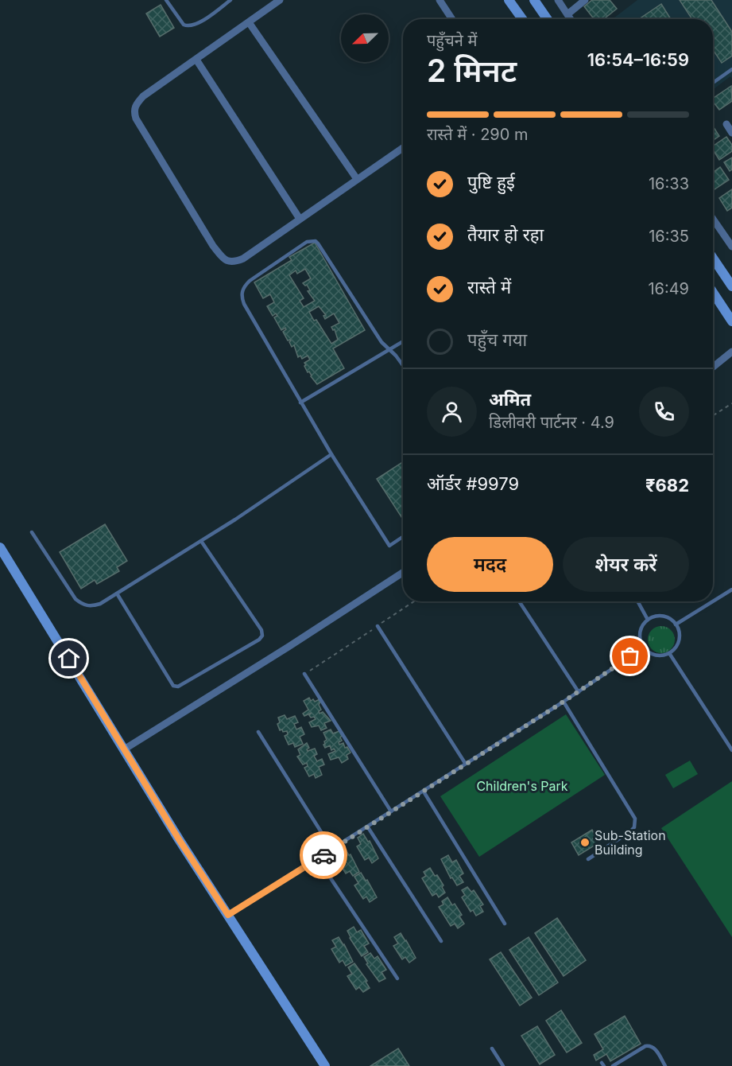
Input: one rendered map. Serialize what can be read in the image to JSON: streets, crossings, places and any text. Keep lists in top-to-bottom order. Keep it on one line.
{"parks":["Children's Park"],"places":["Sub-Station Building"],"north":"bottom left","page":{"heading":["2 मिनट","पहुँचने में","16:54–16:59"],"panel":["अमित","डिलीवरी पार्टनर · 4.9","ऑर्डर #9979","₹682"],"bar":"रास्ते में · 290 m","list":[["पुष्टि हुई","16:33"],["तैयार हो रहा","16:35"],["रास्ते में","16:49"],"पहुँच गया"],"buttons":["मदद","शेयर करें"]}}
